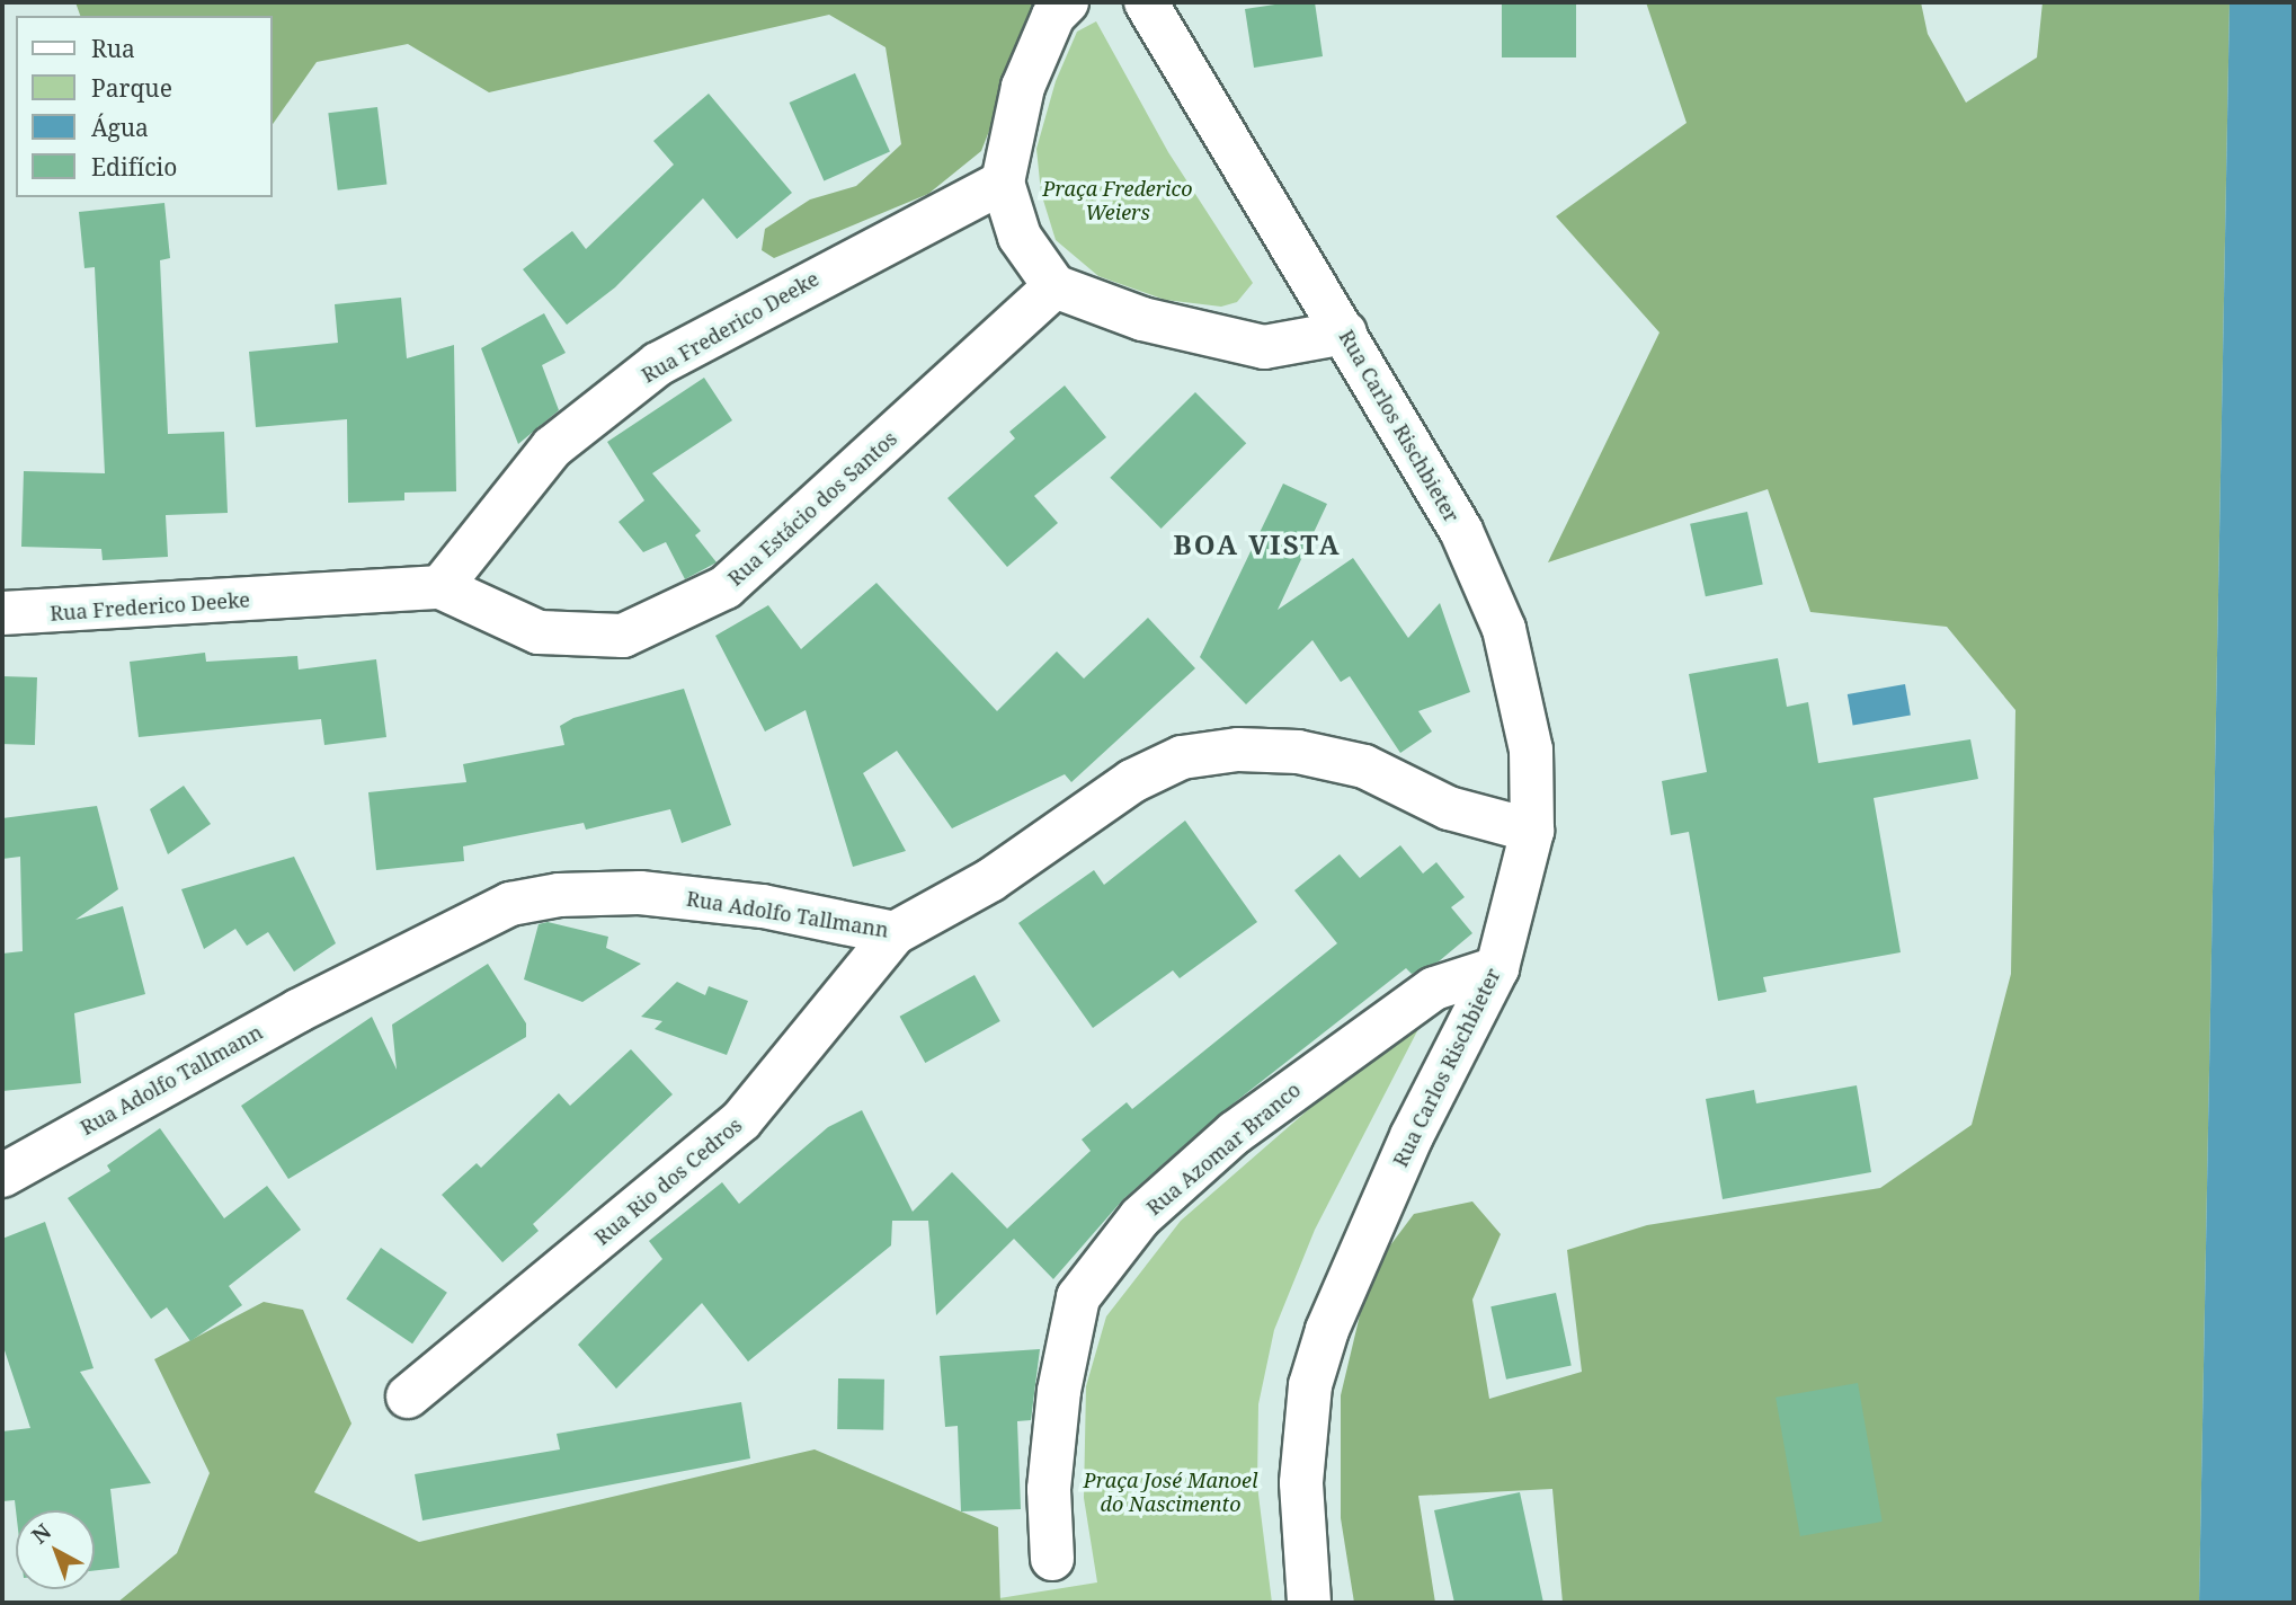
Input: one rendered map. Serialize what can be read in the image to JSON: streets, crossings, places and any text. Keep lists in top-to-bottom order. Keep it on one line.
{"streets":{"street":["Rua Frederico Deeke","Rua Carlos Rischbieter","Rua Estácio dos Santos","Rua Adolfo Tallmann","Rua Azomar Branco","Rua Rio dos Cedros"]},"crossings":[["Rua Frederico Deeke","Rua Estácio dos Santos"],["Rua Carlos Rischbieter","Rua Adolfo Tallmann"],["Rua Carlos Rischbieter","Rua Azomar Branco"],["Rua Adolfo Tallmann","Rua Rio dos Cedros"]],"districts":["BOA VISTA"],"parks":["Praça Frederico Weiers","Praça José Manoel do Nascimento"],"legend":["Rua","Parque","Água","Edifício"],"north":"top left"}
